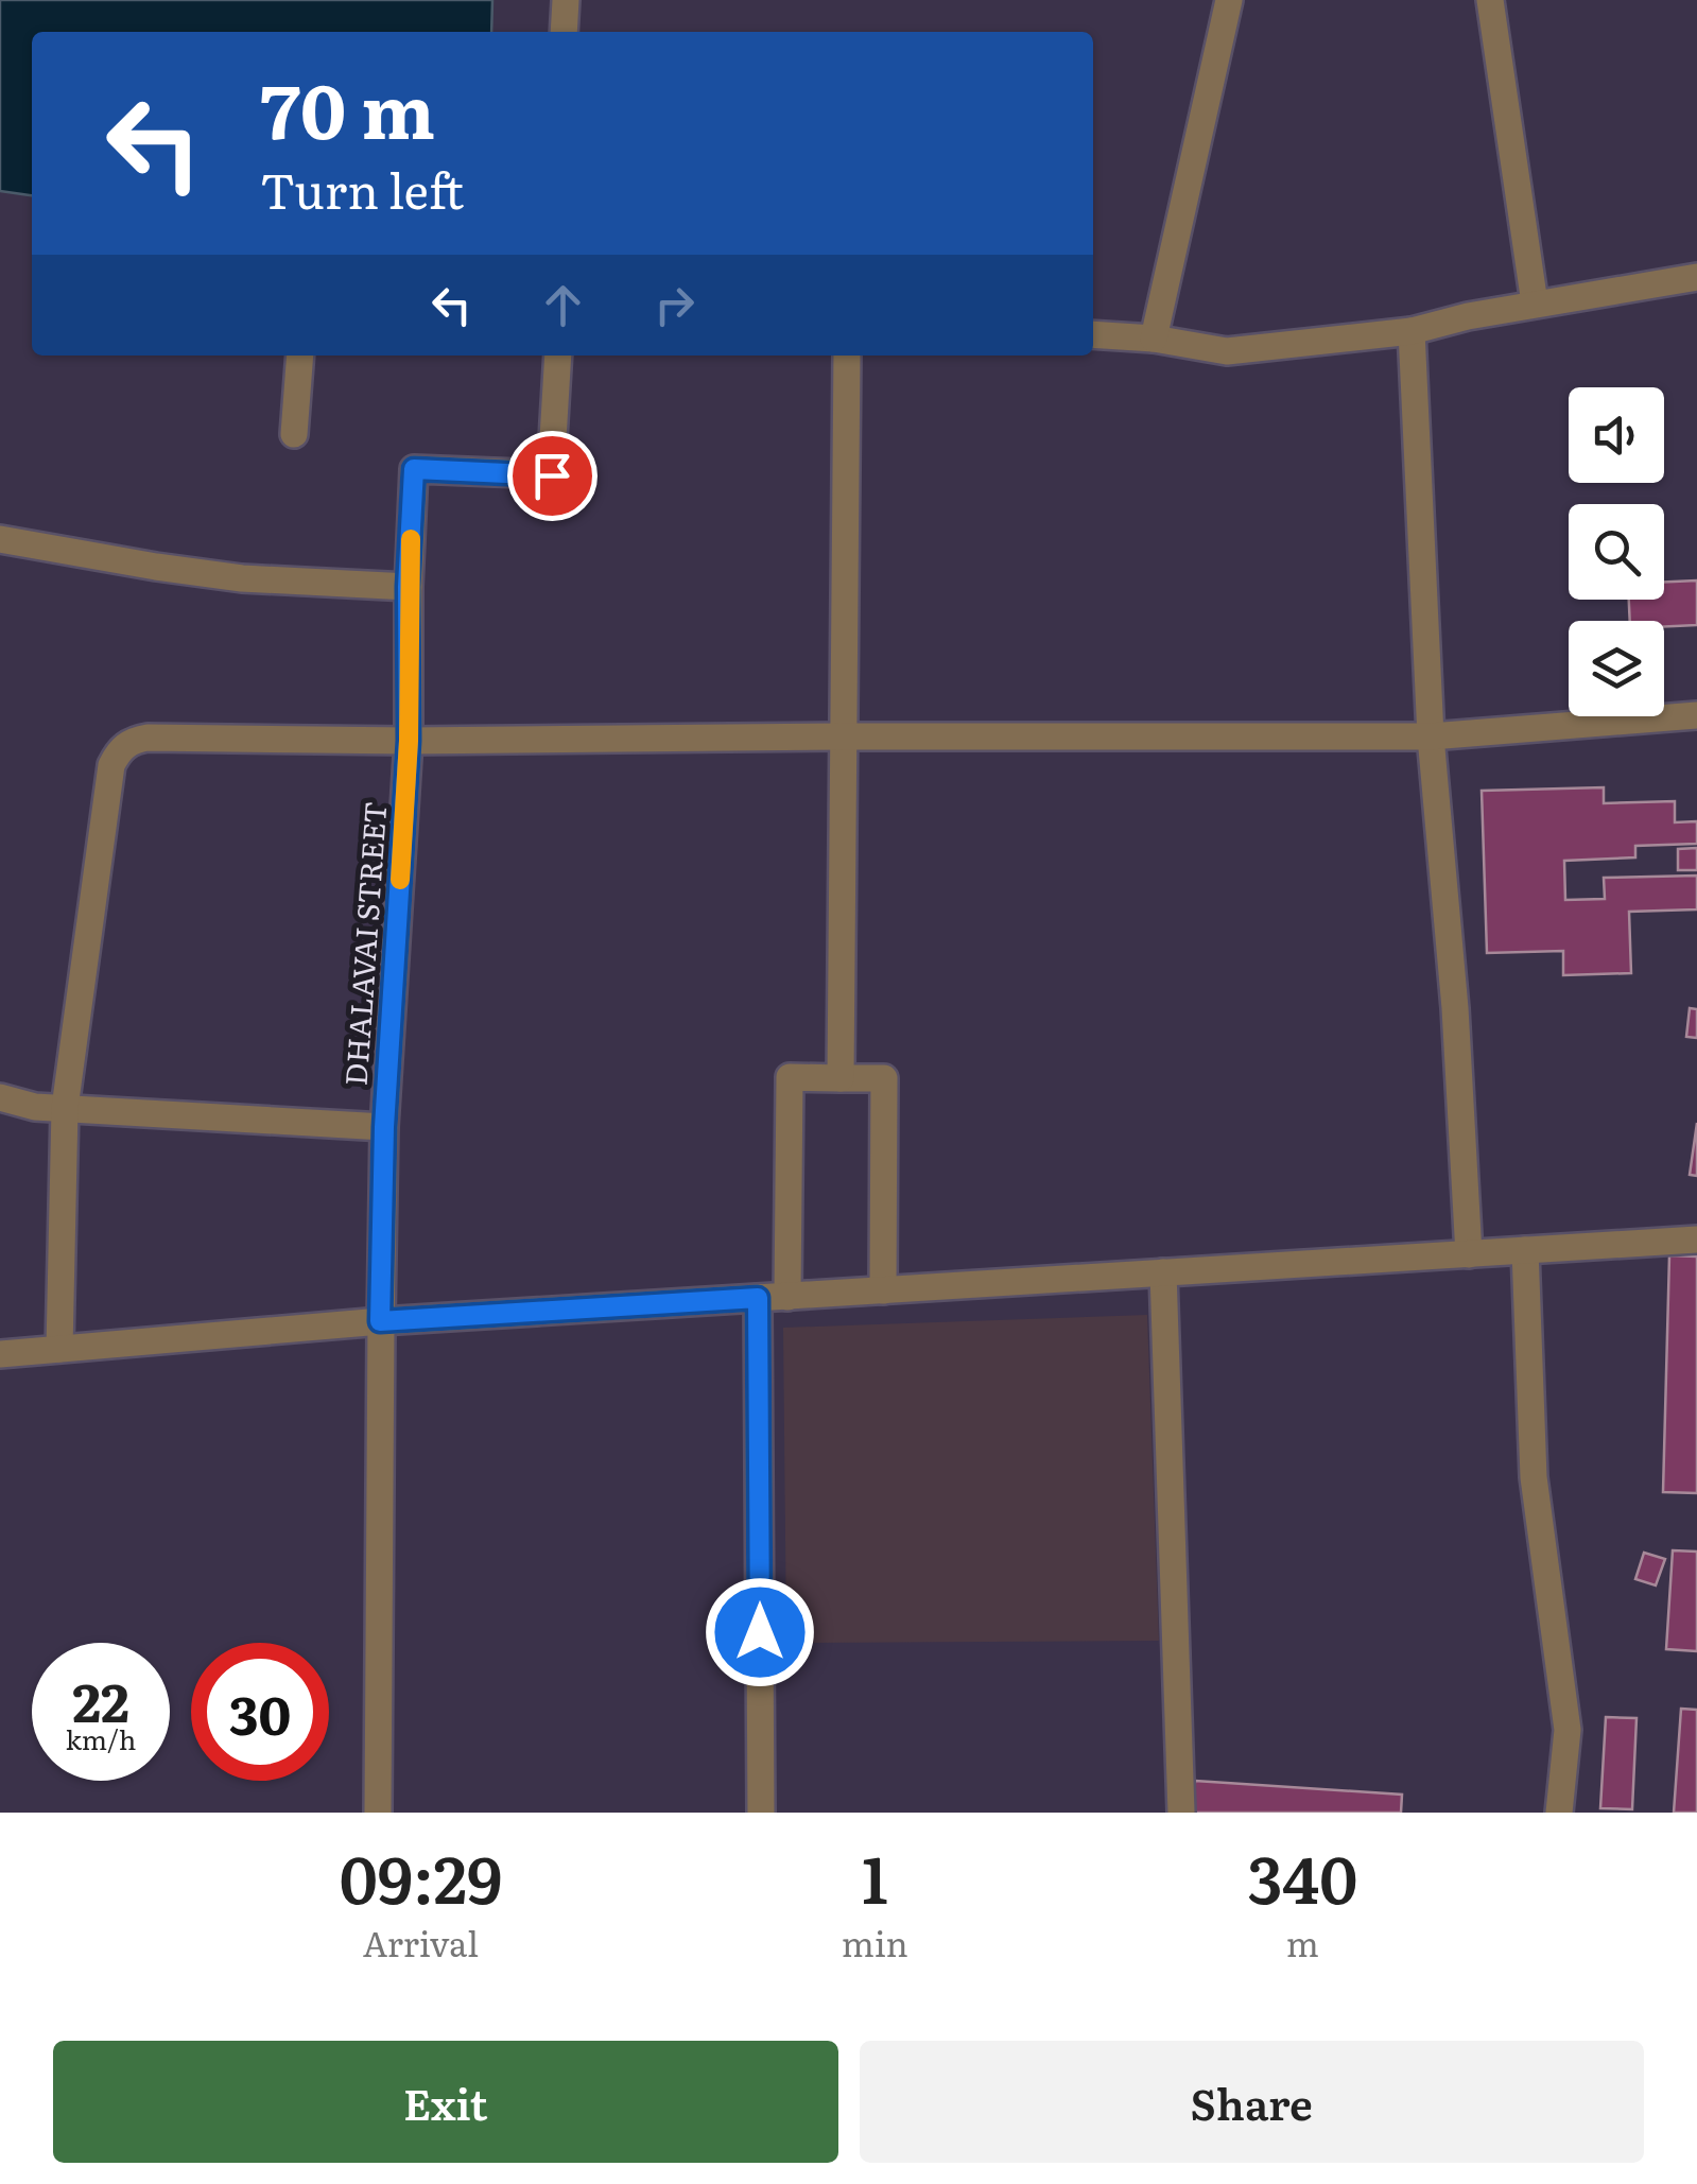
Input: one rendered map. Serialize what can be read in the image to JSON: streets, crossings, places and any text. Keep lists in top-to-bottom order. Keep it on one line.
{"streets":{"street":["DHALAVAI STREET"]},"page":{"turn":["70 m","Turn left"],"speed":"22 km/h","limit":"30","eta":["09:29","Arrival","1","min","340","m"],"buttons":["Exit","Share"]}}
